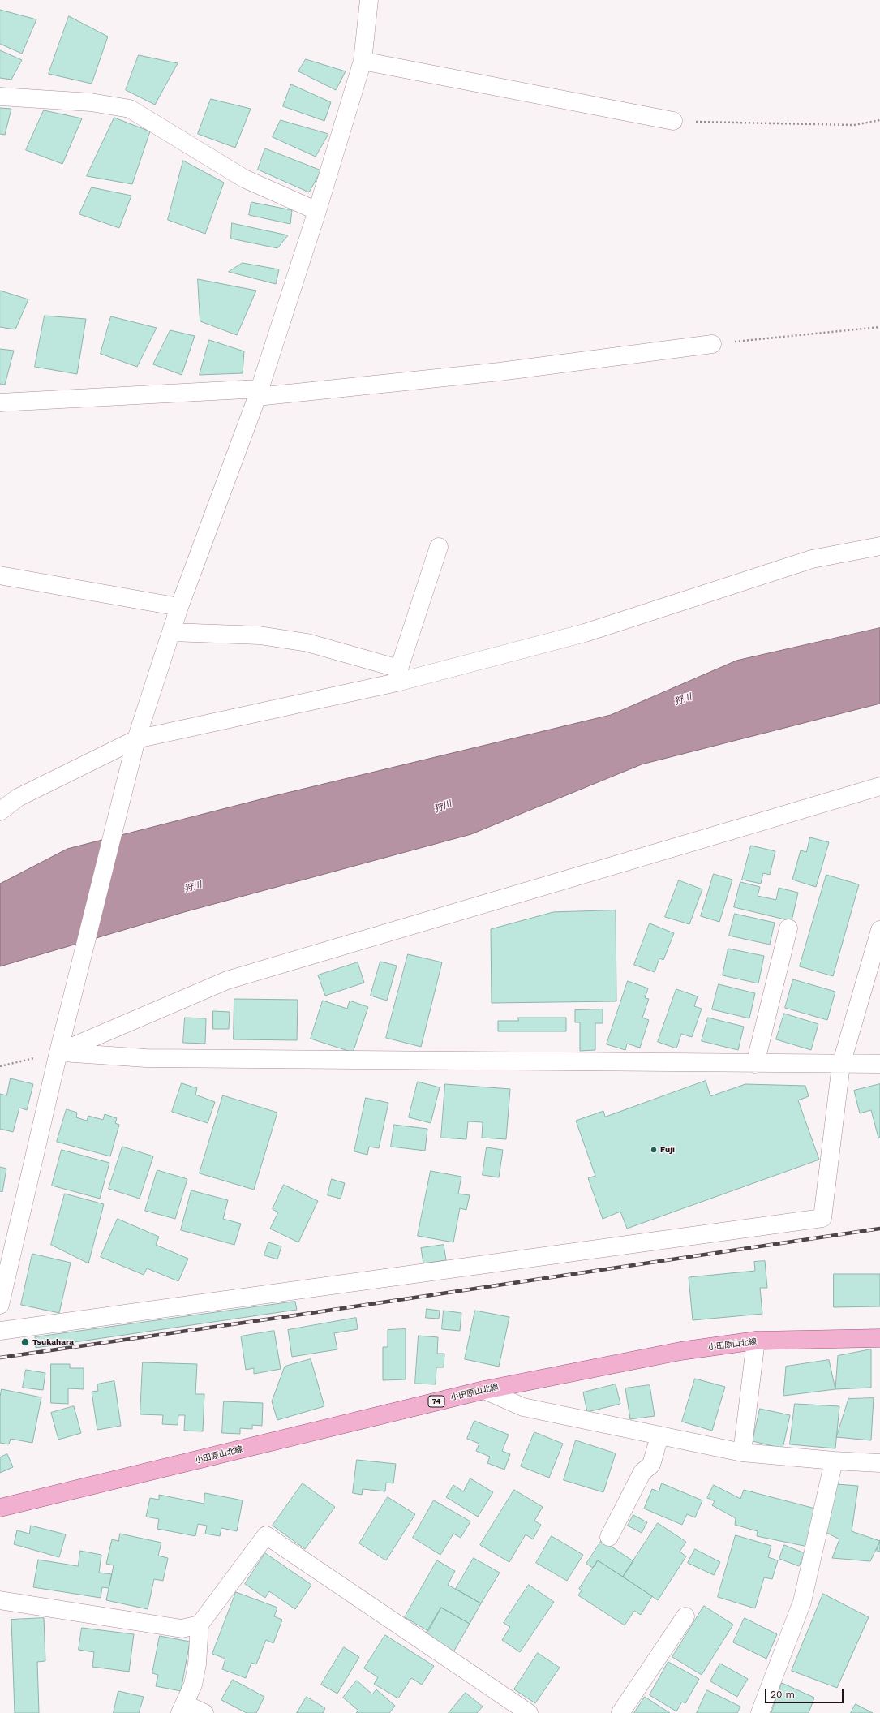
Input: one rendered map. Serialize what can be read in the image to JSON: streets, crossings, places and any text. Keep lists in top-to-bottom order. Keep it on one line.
{"streets":{"main road":["小田原山北線","74"]},"water":["狩川"],"places":["Fuji","Tsukahara"],"scale_bar":"20 m"}
